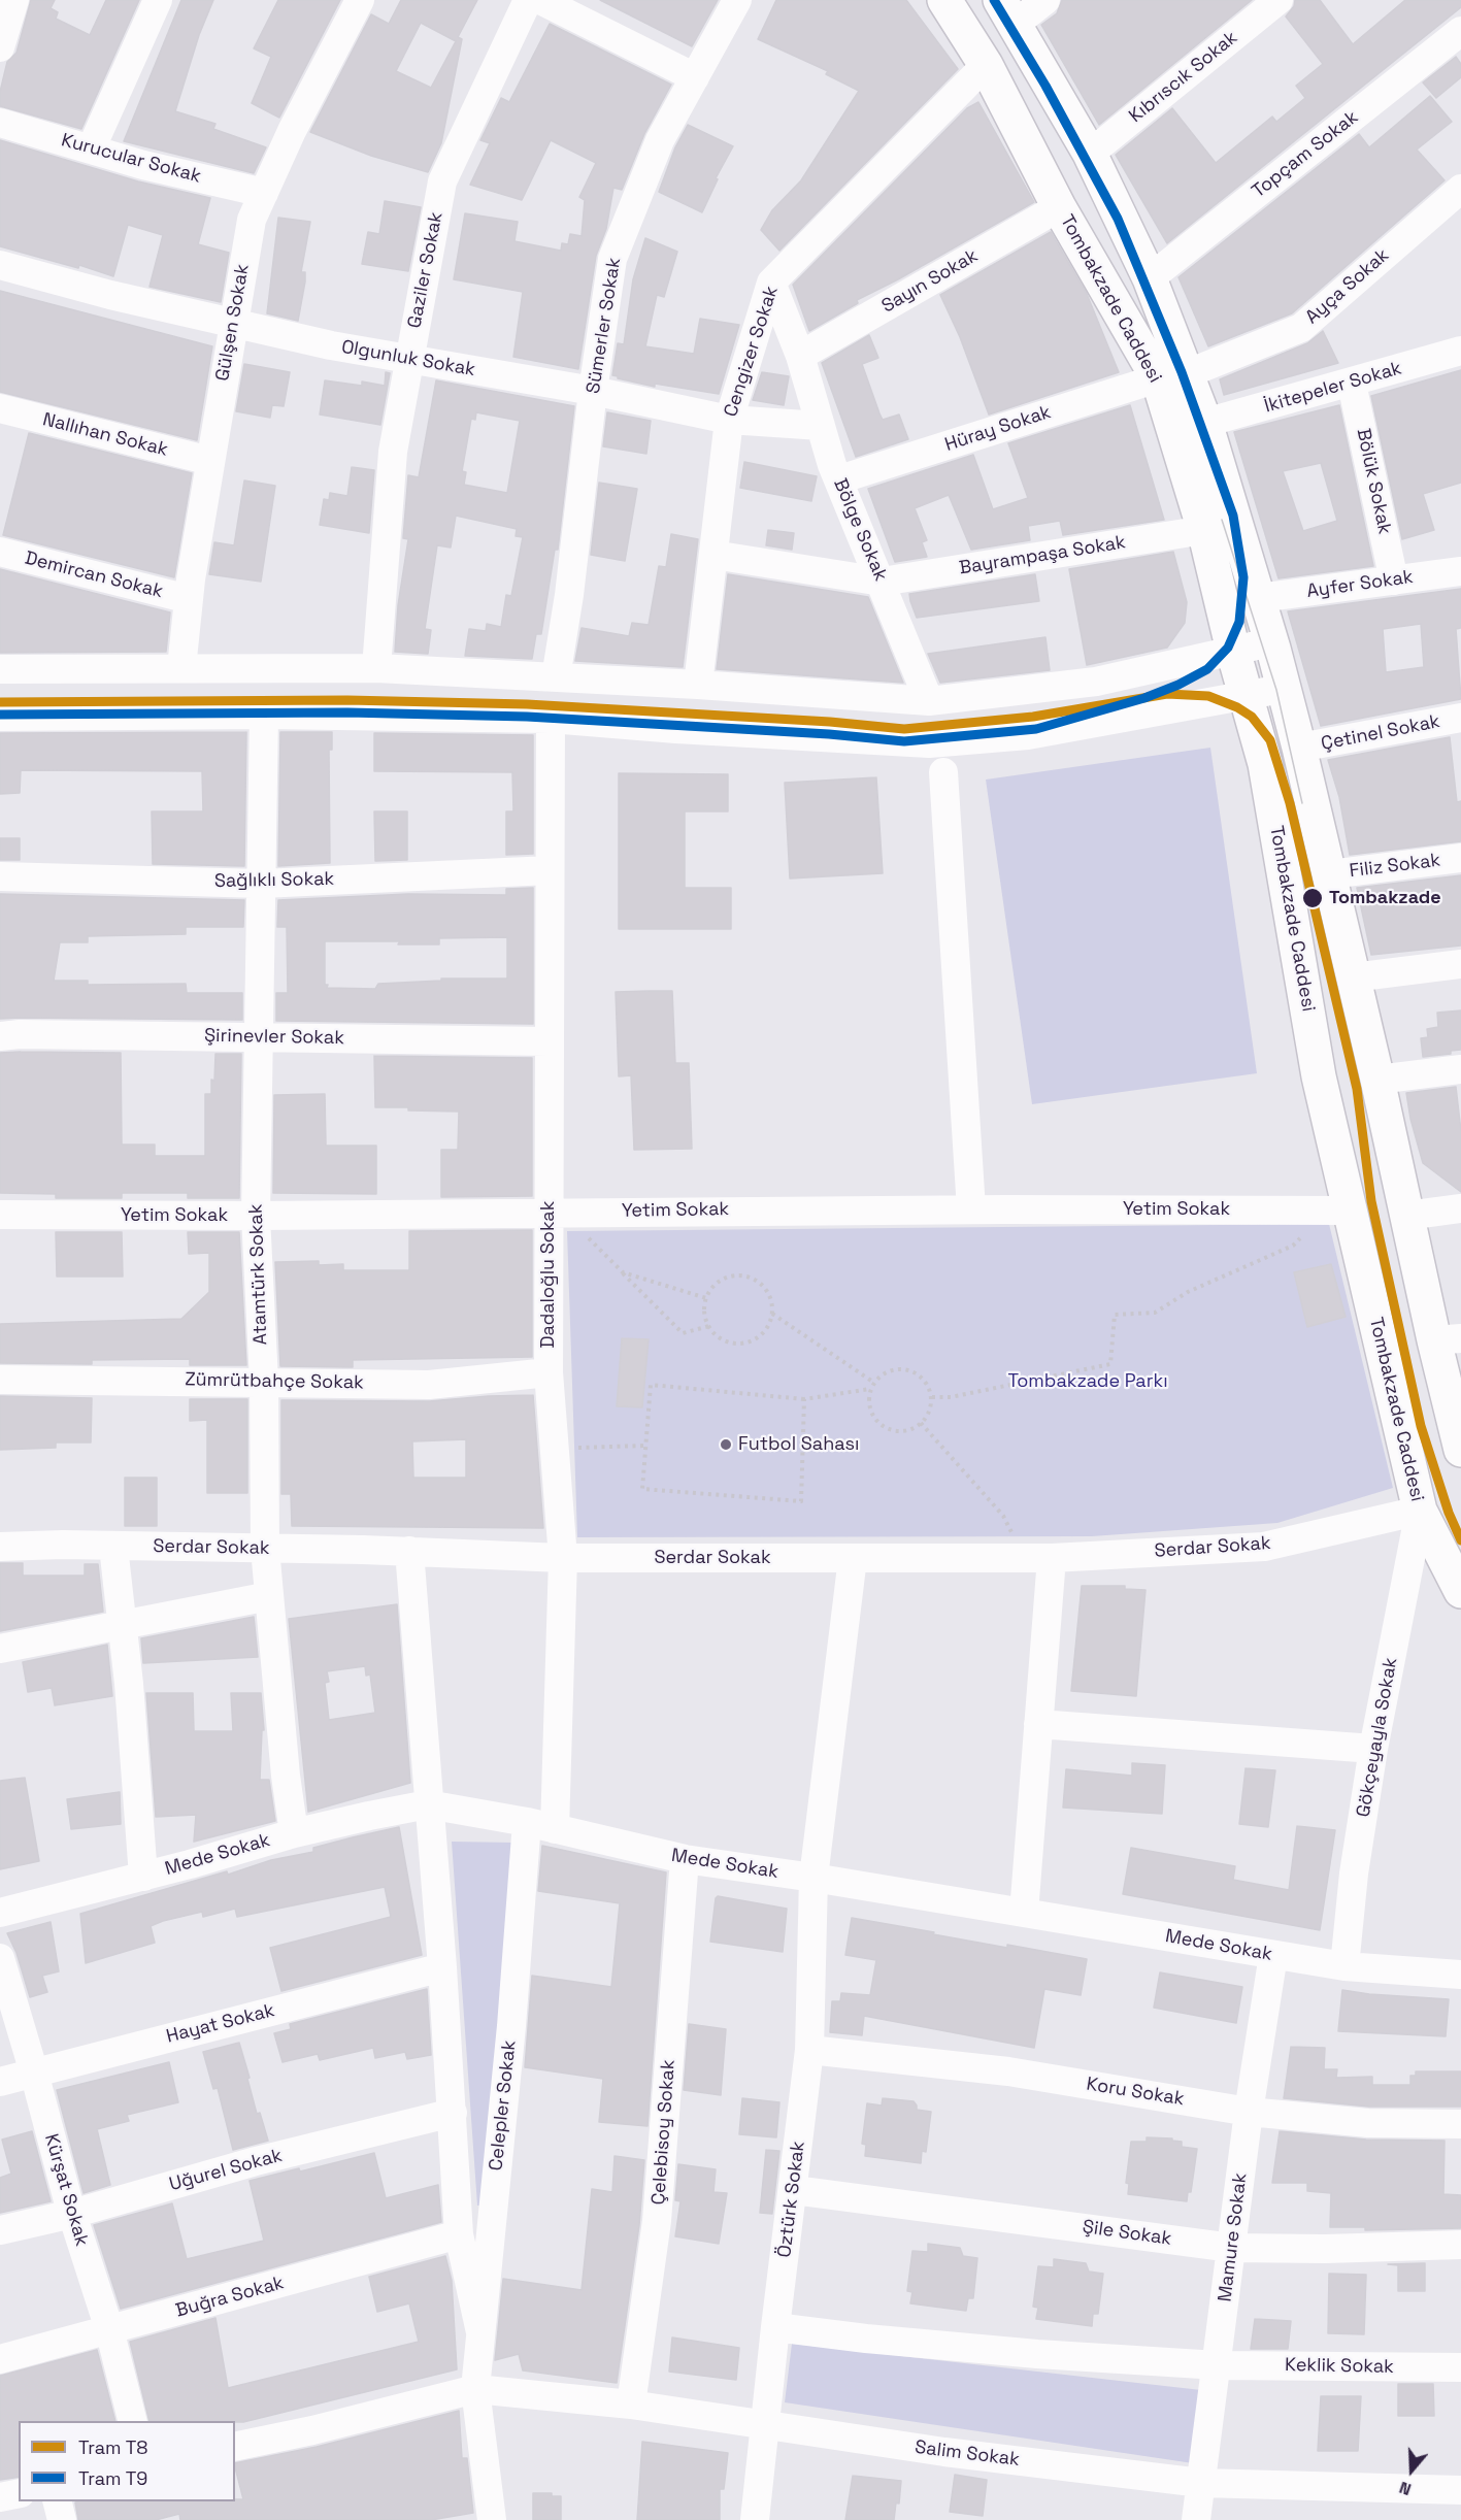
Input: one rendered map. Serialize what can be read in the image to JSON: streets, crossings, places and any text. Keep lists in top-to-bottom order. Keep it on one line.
{"streets":{"main road":["Tombakzade Caddesi"],"street":["Kıbrıscık Sokak","Topçam Sokak","Kurucular Sokak","Gaziler Sokak","Sayın Sokak","Ayça Sokak","Gülşen Sokak","Sümerler Sokak","Cengizer Sokak","Olgunluk Sokak","İkitepeler Sokak","Hüray Sokak","Nallıhan Sokak","Bölük Sokak","Bölge Sokak","Bayrampaşa Sokak","Demircan Sokak","Ayfer Sokak","Çetinel Sokak","Filiz Sokak","Sağlıklı Sokak","Şirinevler Sokak","Yetim Sokak","Atamtürk Sokak","Dadaloğlu Sokak","Zümrütbahçe Sokak","Serdar Sokak","Gökçeyayla Sokak","Mede Sokak","Hayat Sokak","Koru Sokak","Celepler Sokak","Çelebisoy Sokak","Uğurel Sokak","Kürşat Sokak","Öztürk Sokak","Şile Sokak","Mamure Sokak","Buğra Sokak","Keklik Sokak","Salim Sokak"]},"crossings":[["Kıbrıscık Sokak","Tombakzade Caddesi"],["Topçam Sokak","Tombakzade Caddesi"],["Kurucular Sokak","Gülşen Sokak"],["Gaziler Sokak","Olgunluk Sokak"],["Sayın Sokak","Tombakzade Caddesi"],["Sayın Sokak","Bölge Sokak"],["Ayça Sokak","Tombakzade Caddesi"],["Ayça Sokak","Hüray Sokak"],["Tombakzade Caddesi","Cengizer Sokak"],["Tombakzade Caddesi","İkitepeler Sokak"],["Tombakzade Caddesi","Hüray Sokak"],["Tombakzade Caddesi","Bayrampaşa Sokak"],["Tombakzade Caddesi","Ayfer Sokak"],["Tombakzade Caddesi","Çetinel Sokak"],["Tombakzade Caddesi","Filiz Sokak"],["Tombakzade Caddesi","Yetim Sokak"],["Tombakzade Caddesi","Serdar Sokak"],["Tombakzade Caddesi","Gökçeyayla Sokak"],["Gülşen Sokak","Olgunluk Sokak"],["Gülşen Sokak","Nallıhan Sokak"],["Gülşen Sokak","Demircan Sokak"],["Sümerler Sokak","Olgunluk Sokak"],["Cengizer Sokak","Olgunluk Sokak"],["Cengizer Sokak","Bölge Sokak"],["Cengizer Sokak","Bayrampaşa Sokak"],["Olgunluk Sokak","Bölge Sokak"],["İkitepeler Sokak","Bölük Sokak"],["Hüray Sokak","Bölge Sokak"],["Bölük Sokak","Ayfer Sokak"],["Bölge Sokak","Bayrampaşa Sokak"],["Sağlıklı Sokak","Atamtürk Sokak"],["Sağlıklı Sokak","Dadaloğlu Sokak"],["Şirinevler Sokak","Atamtürk Sokak"],["Şirinevler Sokak","Dadaloğlu Sokak"],["Yetim Sokak","Atamtürk Sokak"],["Yetim Sokak","Dadaloğlu Sokak"],["Atamtürk Sokak","Zümrütbahçe Sokak"],["Atamtürk Sokak","Serdar Sokak"],["Atamtürk Sokak","Mede Sokak"],["Dadaloğlu Sokak","Zümrütbahçe Sokak"],["Dadaloğlu Sokak","Serdar Sokak"],["Dadaloğlu Sokak","Mede Sokak"],["Serdar Sokak","Gökçeyayla Sokak"],["Serdar Sokak","Öztürk Sokak"],["Gökçeyayla Sokak","Mede Sokak"],["Mede Sokak","Celepler Sokak"],["Mede Sokak","Çelebisoy Sokak"],["Mede Sokak","Öztürk Sokak"],["Mede Sokak","Mamure Sokak"],["Hayat Sokak","Kürşat Sokak"],["Koru Sokak","Öztürk Sokak"],["Koru Sokak","Mamure Sokak"],["Celepler Sokak","Salim Sokak"],["Çelebisoy Sokak","Salim Sokak"],["Uğurel Sokak","Kürşat Sokak"],["Kürşat Sokak","Buğra Sokak"],["Öztürk Sokak","Şile Sokak"],["Öztürk Sokak","Keklik Sokak"],["Öztürk Sokak","Salim Sokak"],["Şile Sokak","Mamure Sokak"],["Mamure Sokak","Keklik Sokak"],["Mamure Sokak","Salim Sokak"]],"parks":["Tombakzade Parkı"],"places":["Tombakzade","Futbol Sahası"],"lines":["tram line T9","tram line T8"],"legend":["Tram T8","Tram T9"],"north":"bottom"}
